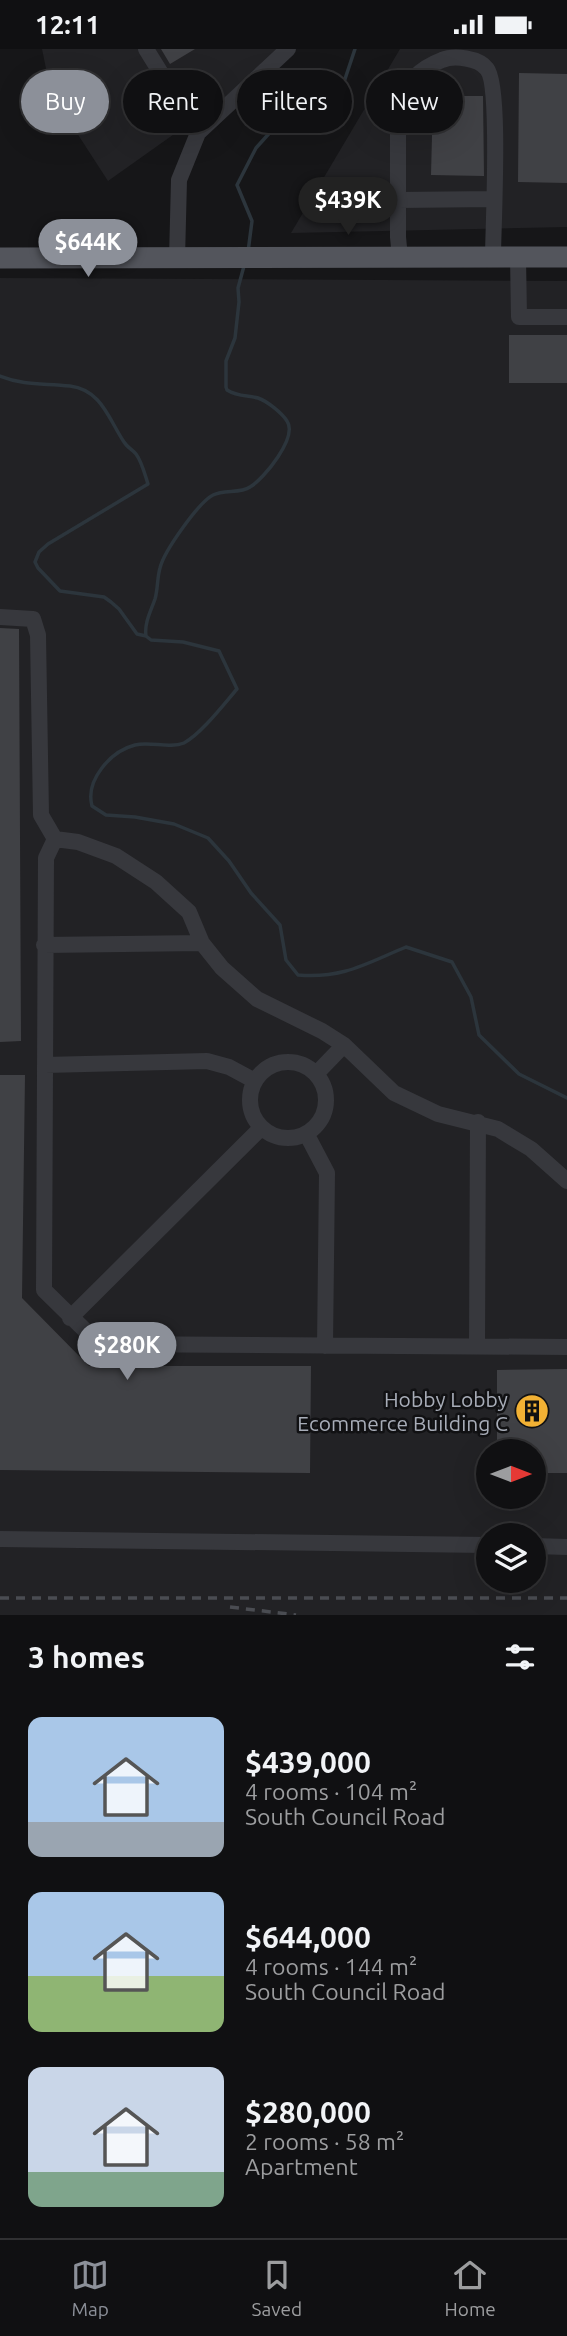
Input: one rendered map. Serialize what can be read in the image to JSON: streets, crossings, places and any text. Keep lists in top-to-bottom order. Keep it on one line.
{"places":{"building":["Hobby Lobby Ecommerce Building C"]},"north":"right","page":{"status":"12:11","chip":["Buy","Rent","Filters","New"],"price":["$439K","$644K","$280K"],"heading":"3 homes","list":[{"name":"$439,000","note":"4 rooms · 104 m² · South Council Road"},{"name":"$644,000","note":"4 rooms · 144 m² · South Council Road"},{"name":"$280,000","note":"2 rooms · 58 m² · Apartment"}],"tabs":["Map","Saved","Home"]}}
